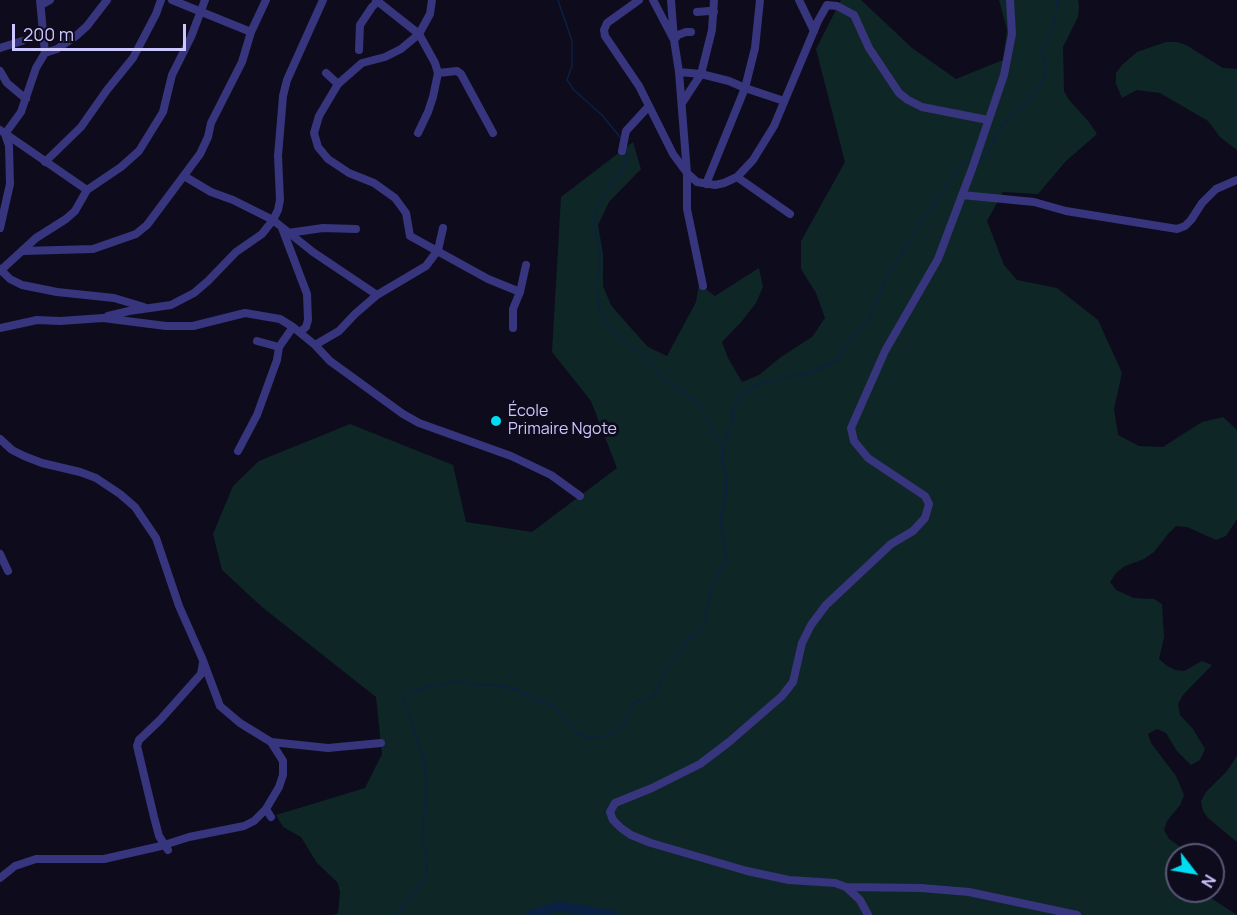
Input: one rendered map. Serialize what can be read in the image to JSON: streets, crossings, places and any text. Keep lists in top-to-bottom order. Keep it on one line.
{"places":["École Primaire Ngote"],"scale_bar":"200 m","north":"bottom right"}
